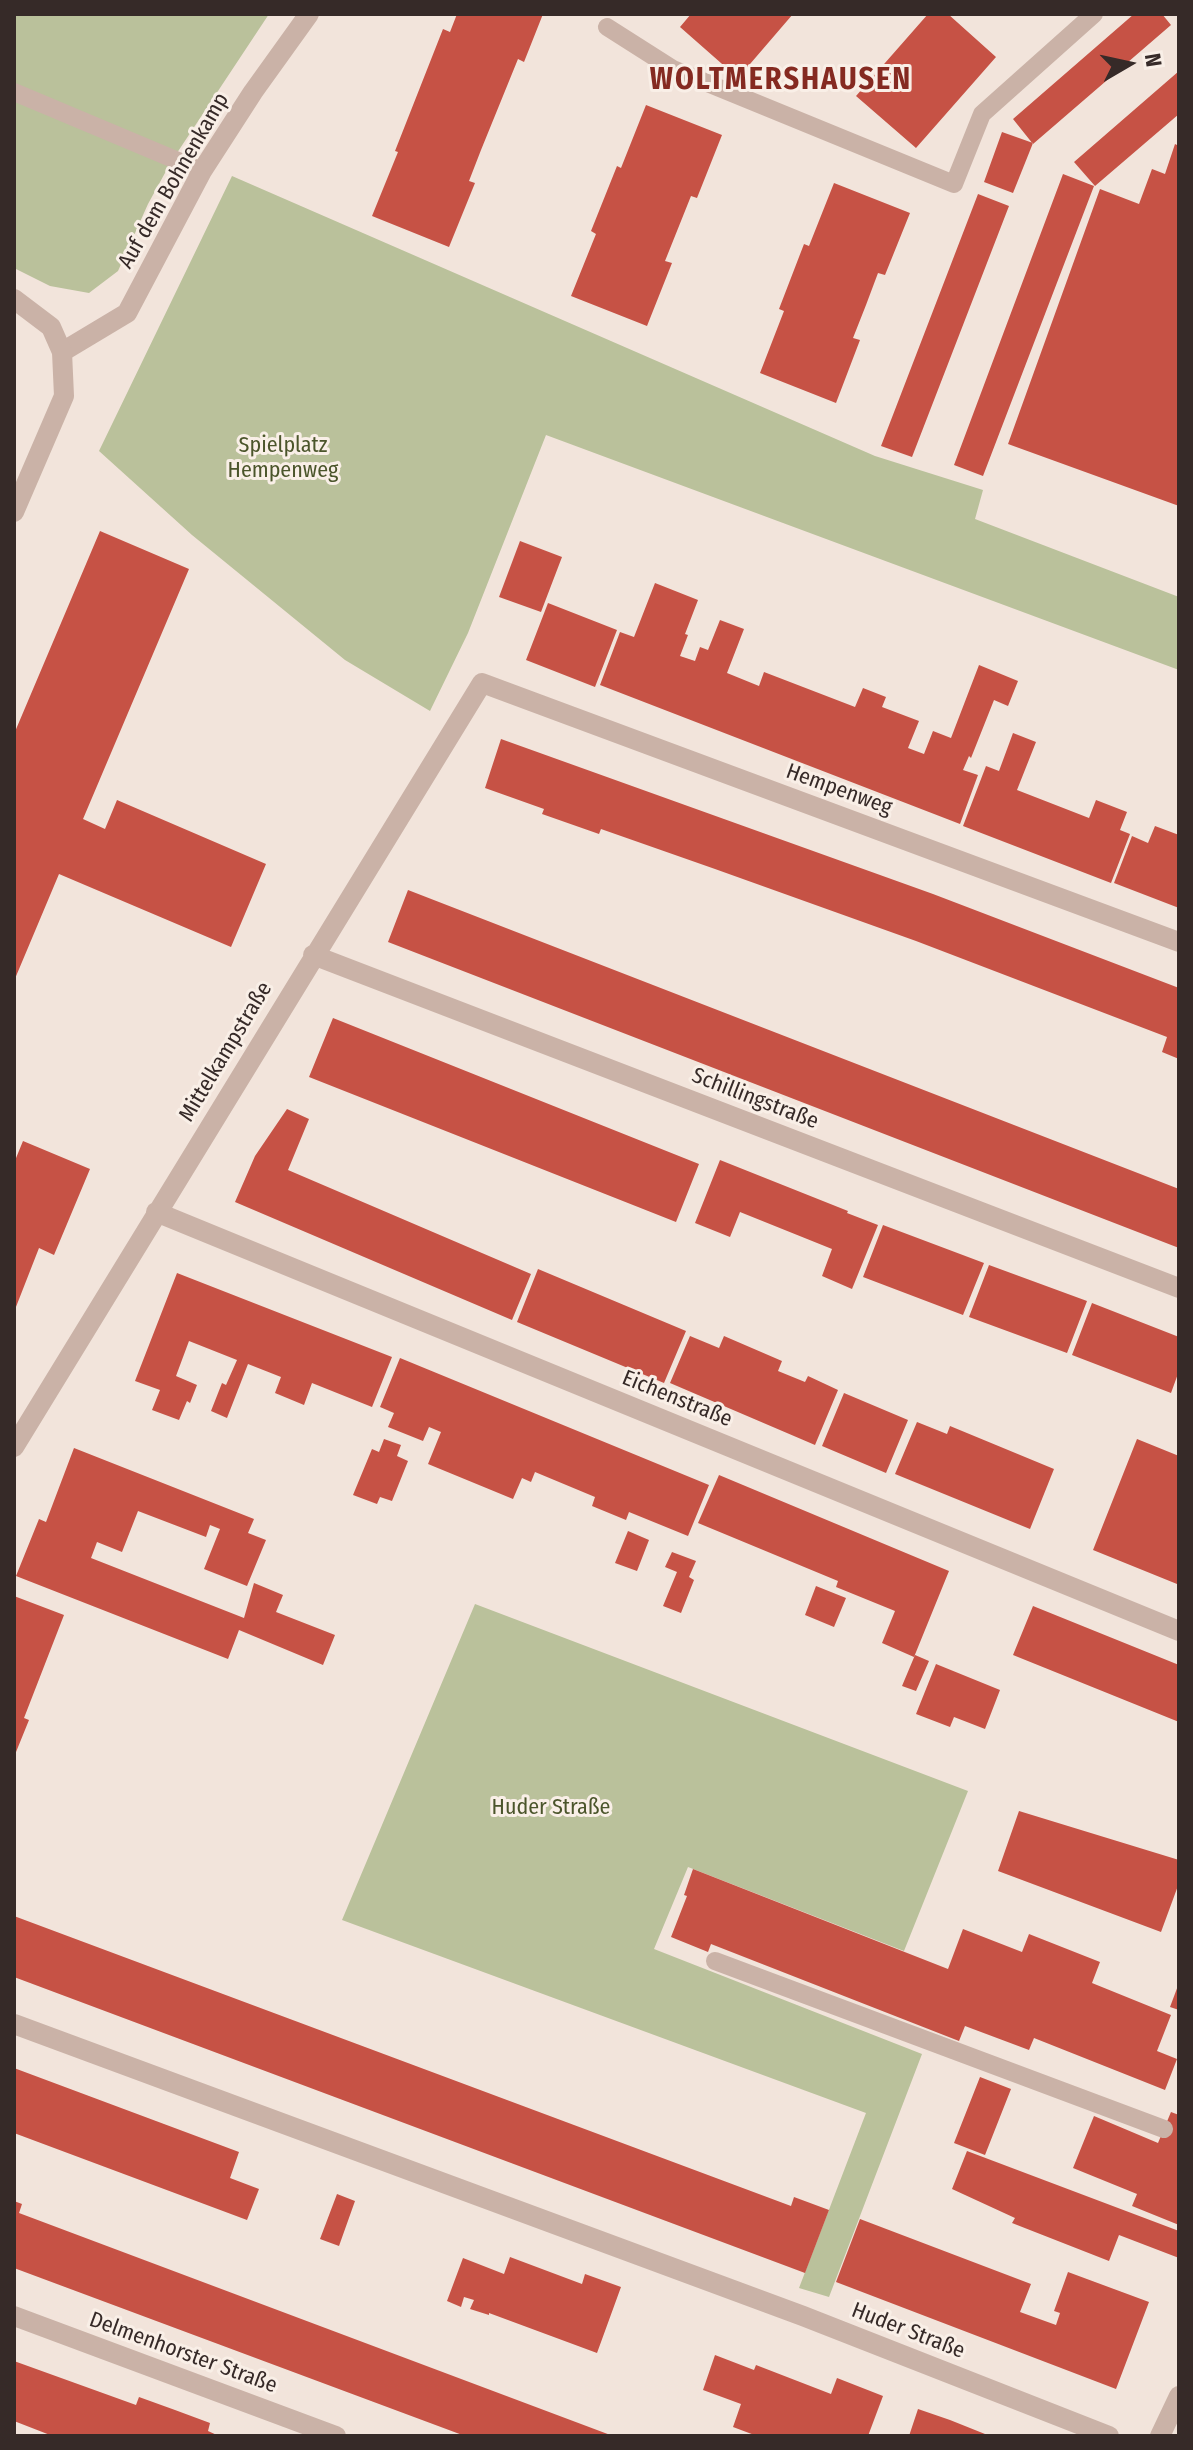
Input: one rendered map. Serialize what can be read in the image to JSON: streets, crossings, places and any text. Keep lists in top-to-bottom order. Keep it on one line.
{"streets":{"street":["Auf dem Bohnenkamp","Hempenweg","Mittelkampstraße","Schillingstraße","Eichenstraße","Huder Straße","Delmenhorster Straße"]},"crossings":[["Hempenweg","Mittelkampstraße"],["Mittelkampstraße","Schillingstraße"],["Mittelkampstraße","Eichenstraße"]],"districts":["WOLTMERSHAUSEN"],"parks":["Spielplatz Hempenweg","Huder Straße"],"north":"right"}
